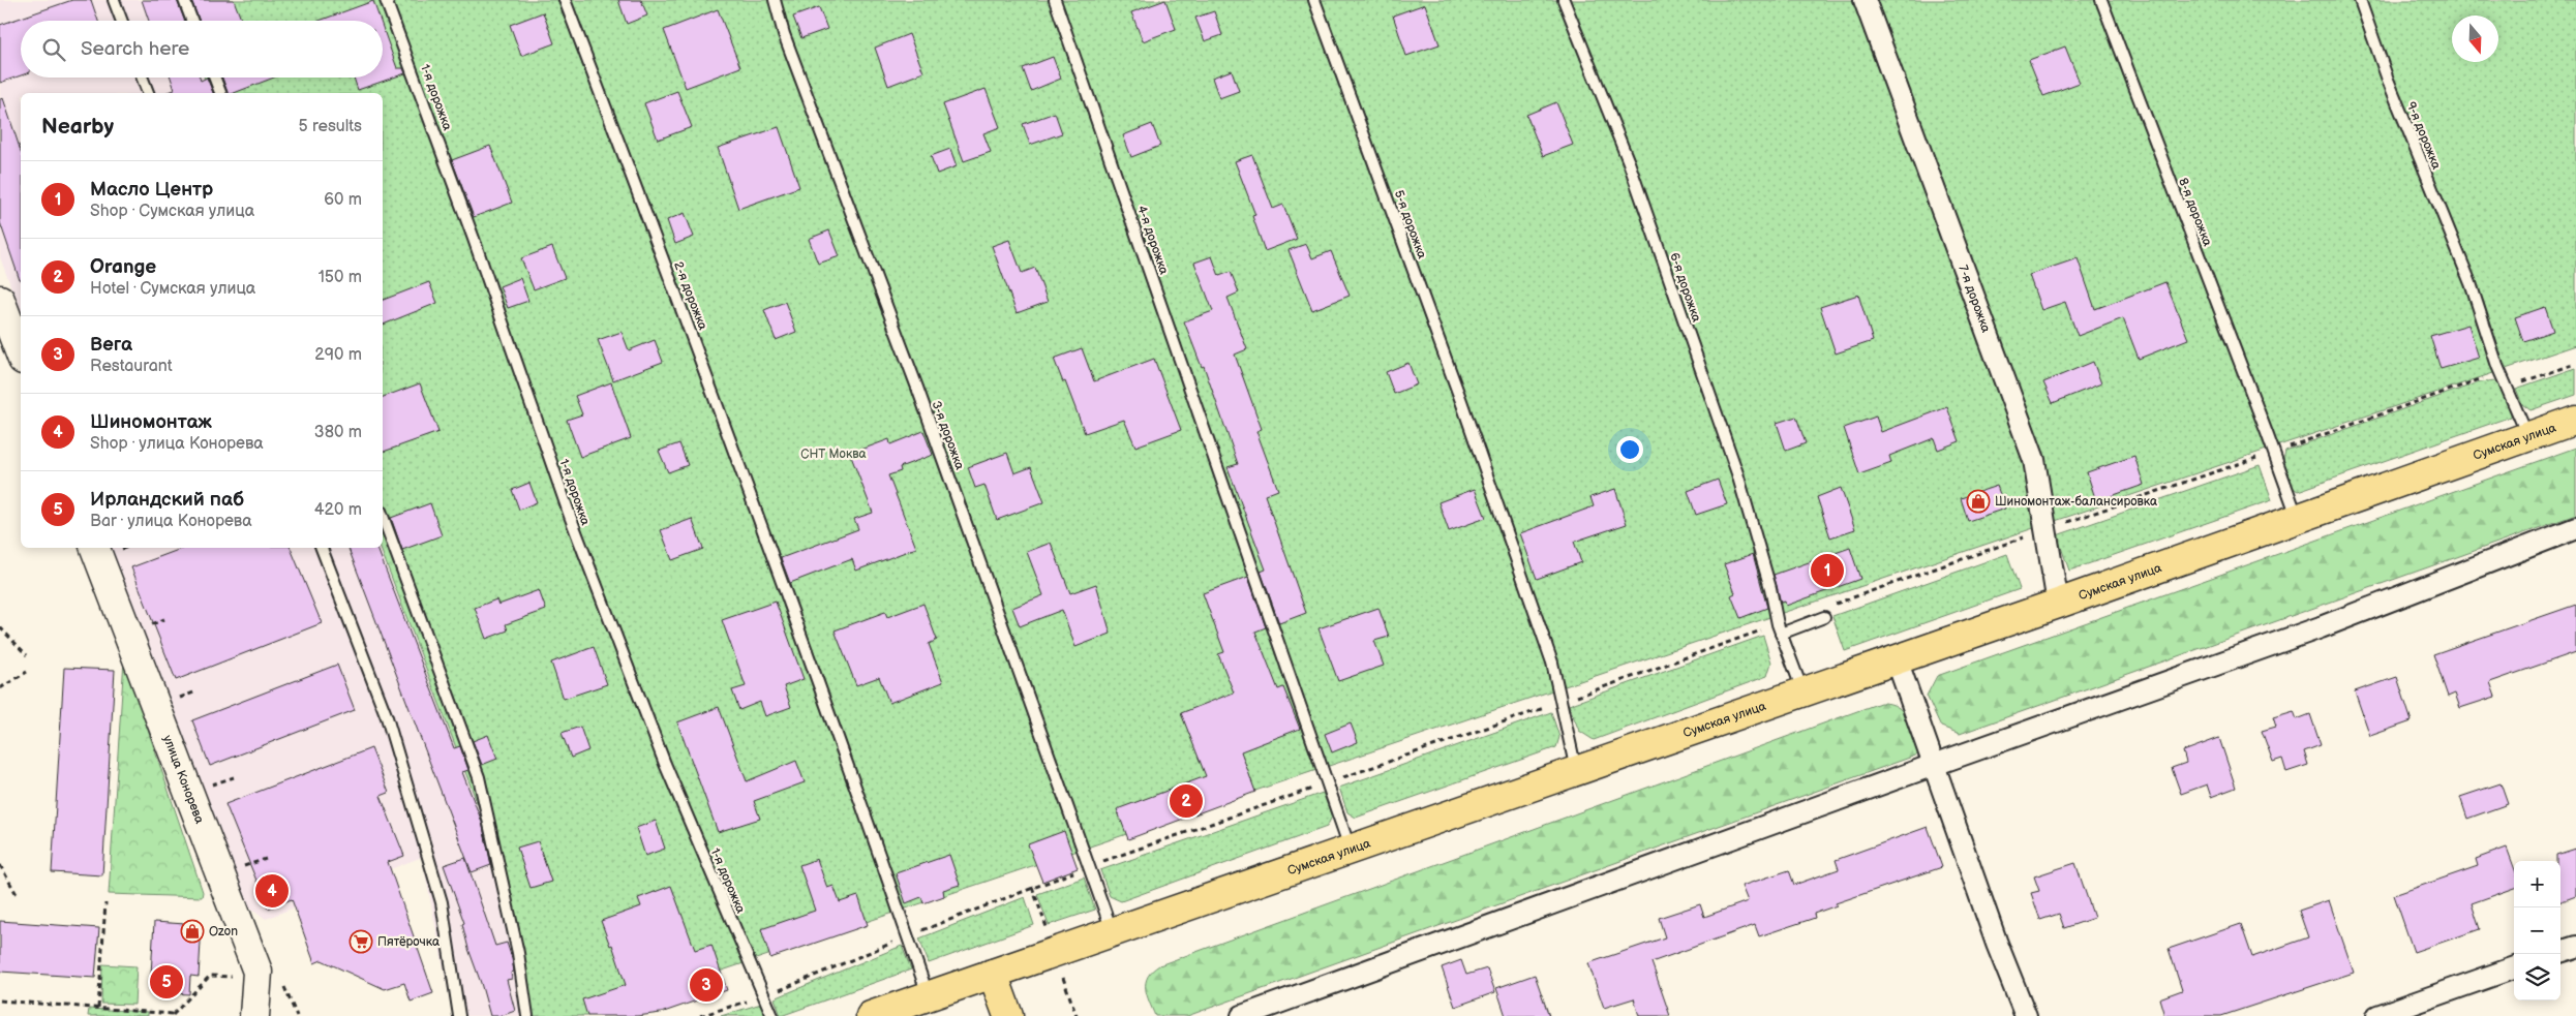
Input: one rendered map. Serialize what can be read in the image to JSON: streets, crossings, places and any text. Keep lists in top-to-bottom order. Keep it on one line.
{"streets":{"main road":["Сумская улица"],"street":["7-я дорожка","улица Конорева"],"lane":["1-я дорожка","9-я дорожка","8-я дорожка","5-я дорожка","4-я дорожка","6-я дорожка","2-я дорожка","3-я дорожка"]},"crossings":[["9-я дорожка","Сумская улица"],["8-я дорожка","Сумская улица"],["5-я дорожка","Сумская улица"],["4-я дорожка","Сумская улица"],["6-я дорожка","Сумская улица"],["2-я дорожка","Сумская улица"],["7-я дорожка","Сумская улица"],["3-я дорожка","Сумская улица"]],"parks":["СНТ Моква"],"places":{"shop":["Шиномонтаж-балансировка","Ozon"],"supermarket":["Пятёрочка"]},"north":"bottom","page":{"search":"Search here","heading":["Nearby","5 results"],"list":[{"mark":"1","name":"Масло Центр","note":"Shop · Сумская улица","value":"60 m"},{"mark":"2","name":"Orange","note":"Hotel · Сумская улица","value":"150 m"},{"mark":"3","name":"Вега","note":"Restaurant","value":"290 m"},{"mark":"4","name":"Шиномонтаж","note":"Shop · улица Конорева","value":"380 m"},{"mark":"5","name":"Ирландский паб","note":"Bar · улица Конорева","value":"420 m"}],"pins":["1","2","4","5","3"],"map_buttons":["+","−"]}}
